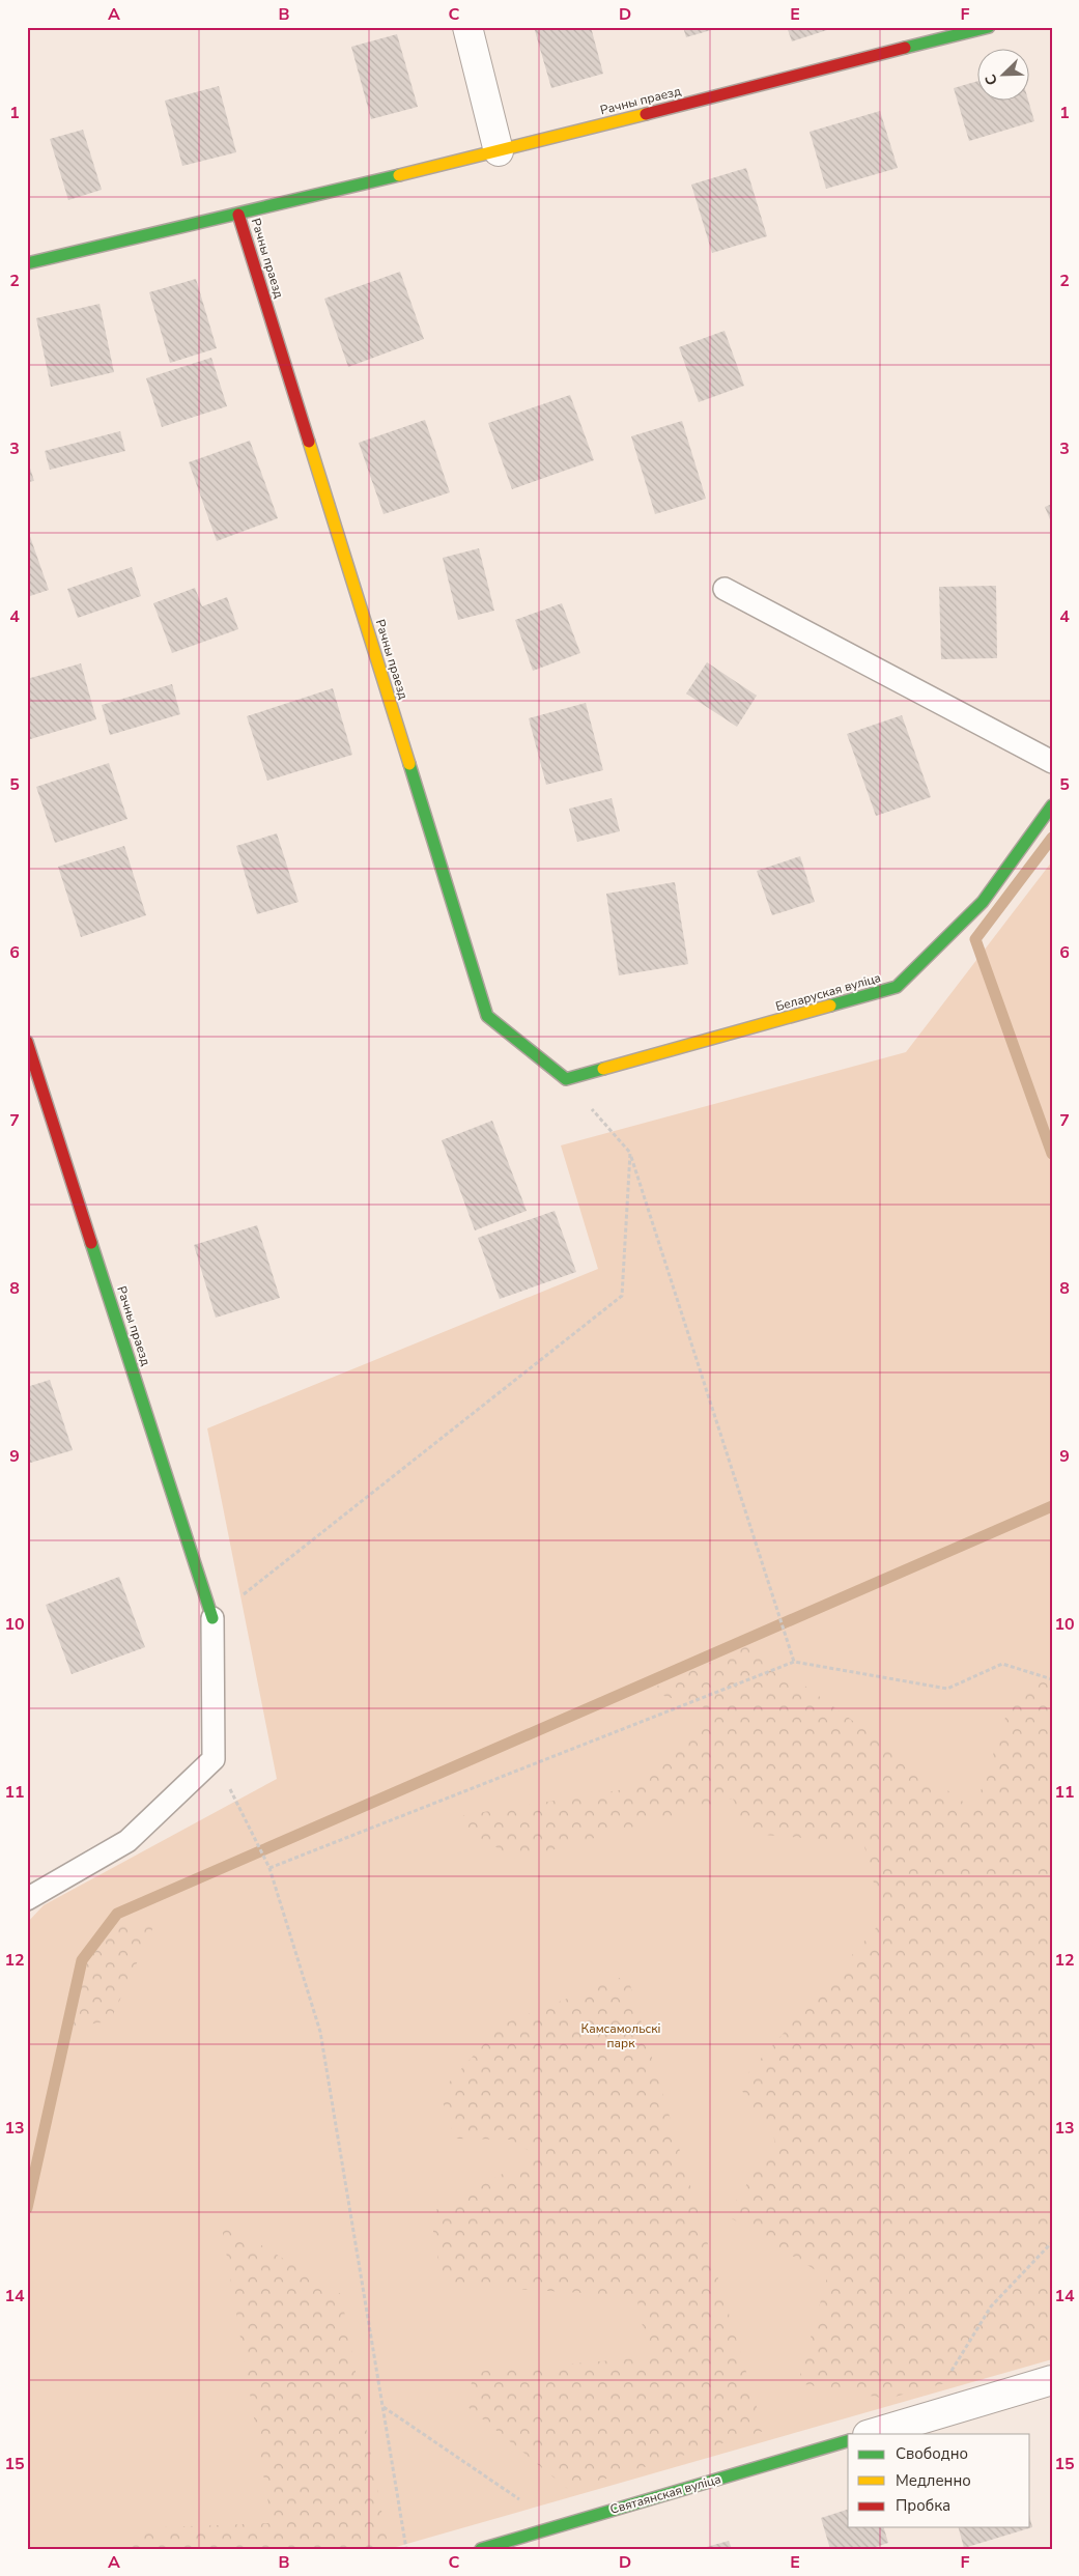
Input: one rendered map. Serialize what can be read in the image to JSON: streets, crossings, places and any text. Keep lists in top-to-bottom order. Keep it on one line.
{"streets":{"street":["Рачны праезд","Беларуская вуліца","Святаянская вуліца"]},"crossings":[["Рачны праезд","Беларуская вуліца"]],"parks":["Камсамольскі парк"],"legend":["Свободно","Медленно","Пробка"],"north":"bottom left","grid":{"columns":["A","B","C","D","E","F"],"rows":["1","2","3","4","5","6","7","8","9","10","11","12","13","14","15"]}}
